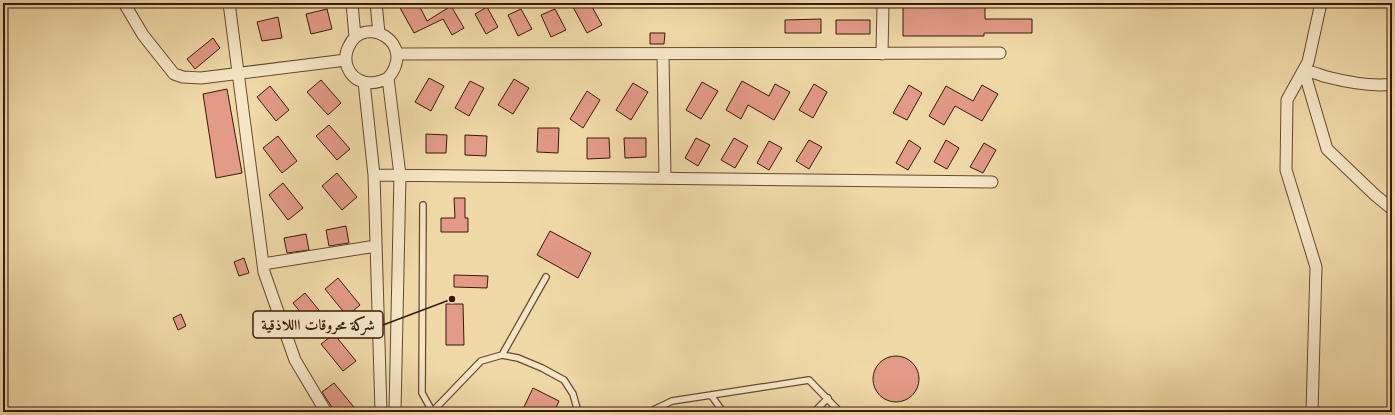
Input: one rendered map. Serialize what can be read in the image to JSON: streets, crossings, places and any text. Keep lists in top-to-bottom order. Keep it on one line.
{"places":["شركة محروقات االلاذقية"]}
